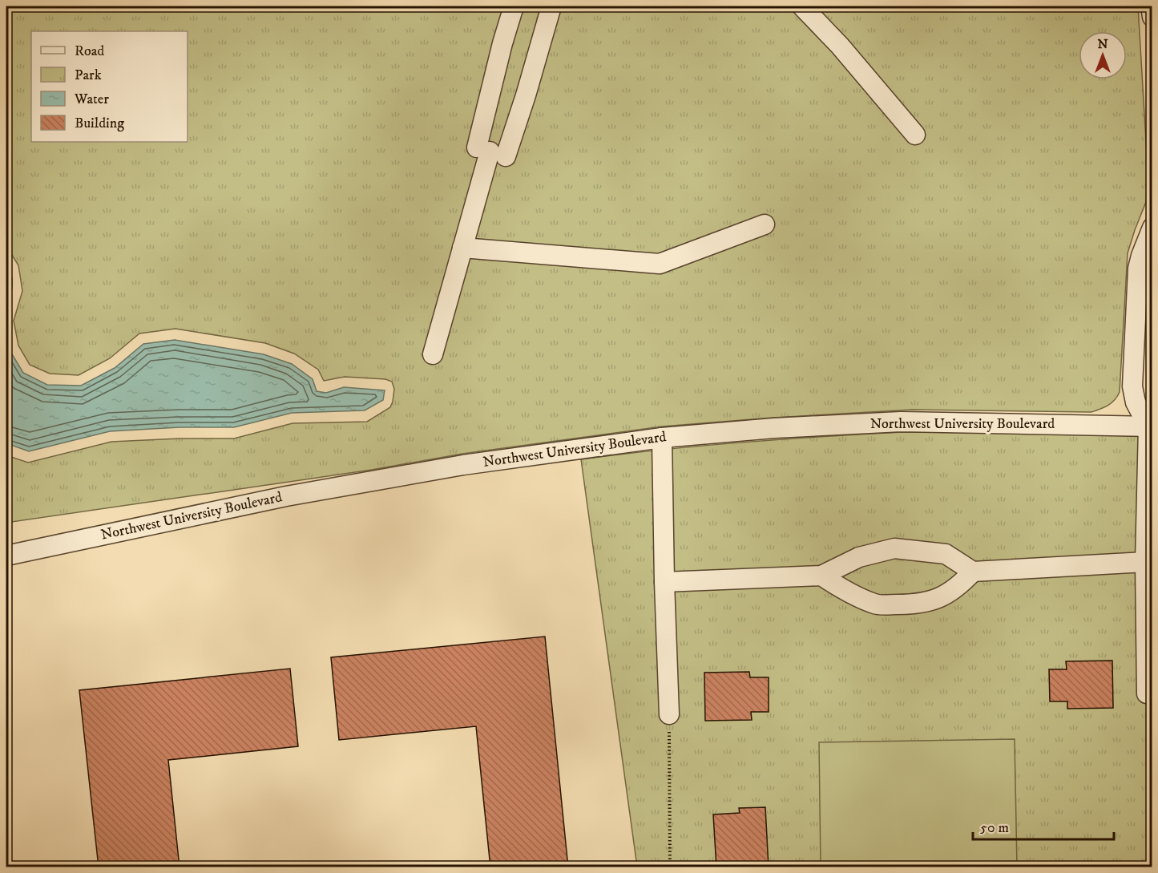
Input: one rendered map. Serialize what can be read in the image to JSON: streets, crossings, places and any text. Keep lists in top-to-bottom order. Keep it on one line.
{"streets":{"street":["Northwest University Boulevard"]},"legend":["Road","Park","Water","Building"],"scale_bar":"50 m","north":"top"}
